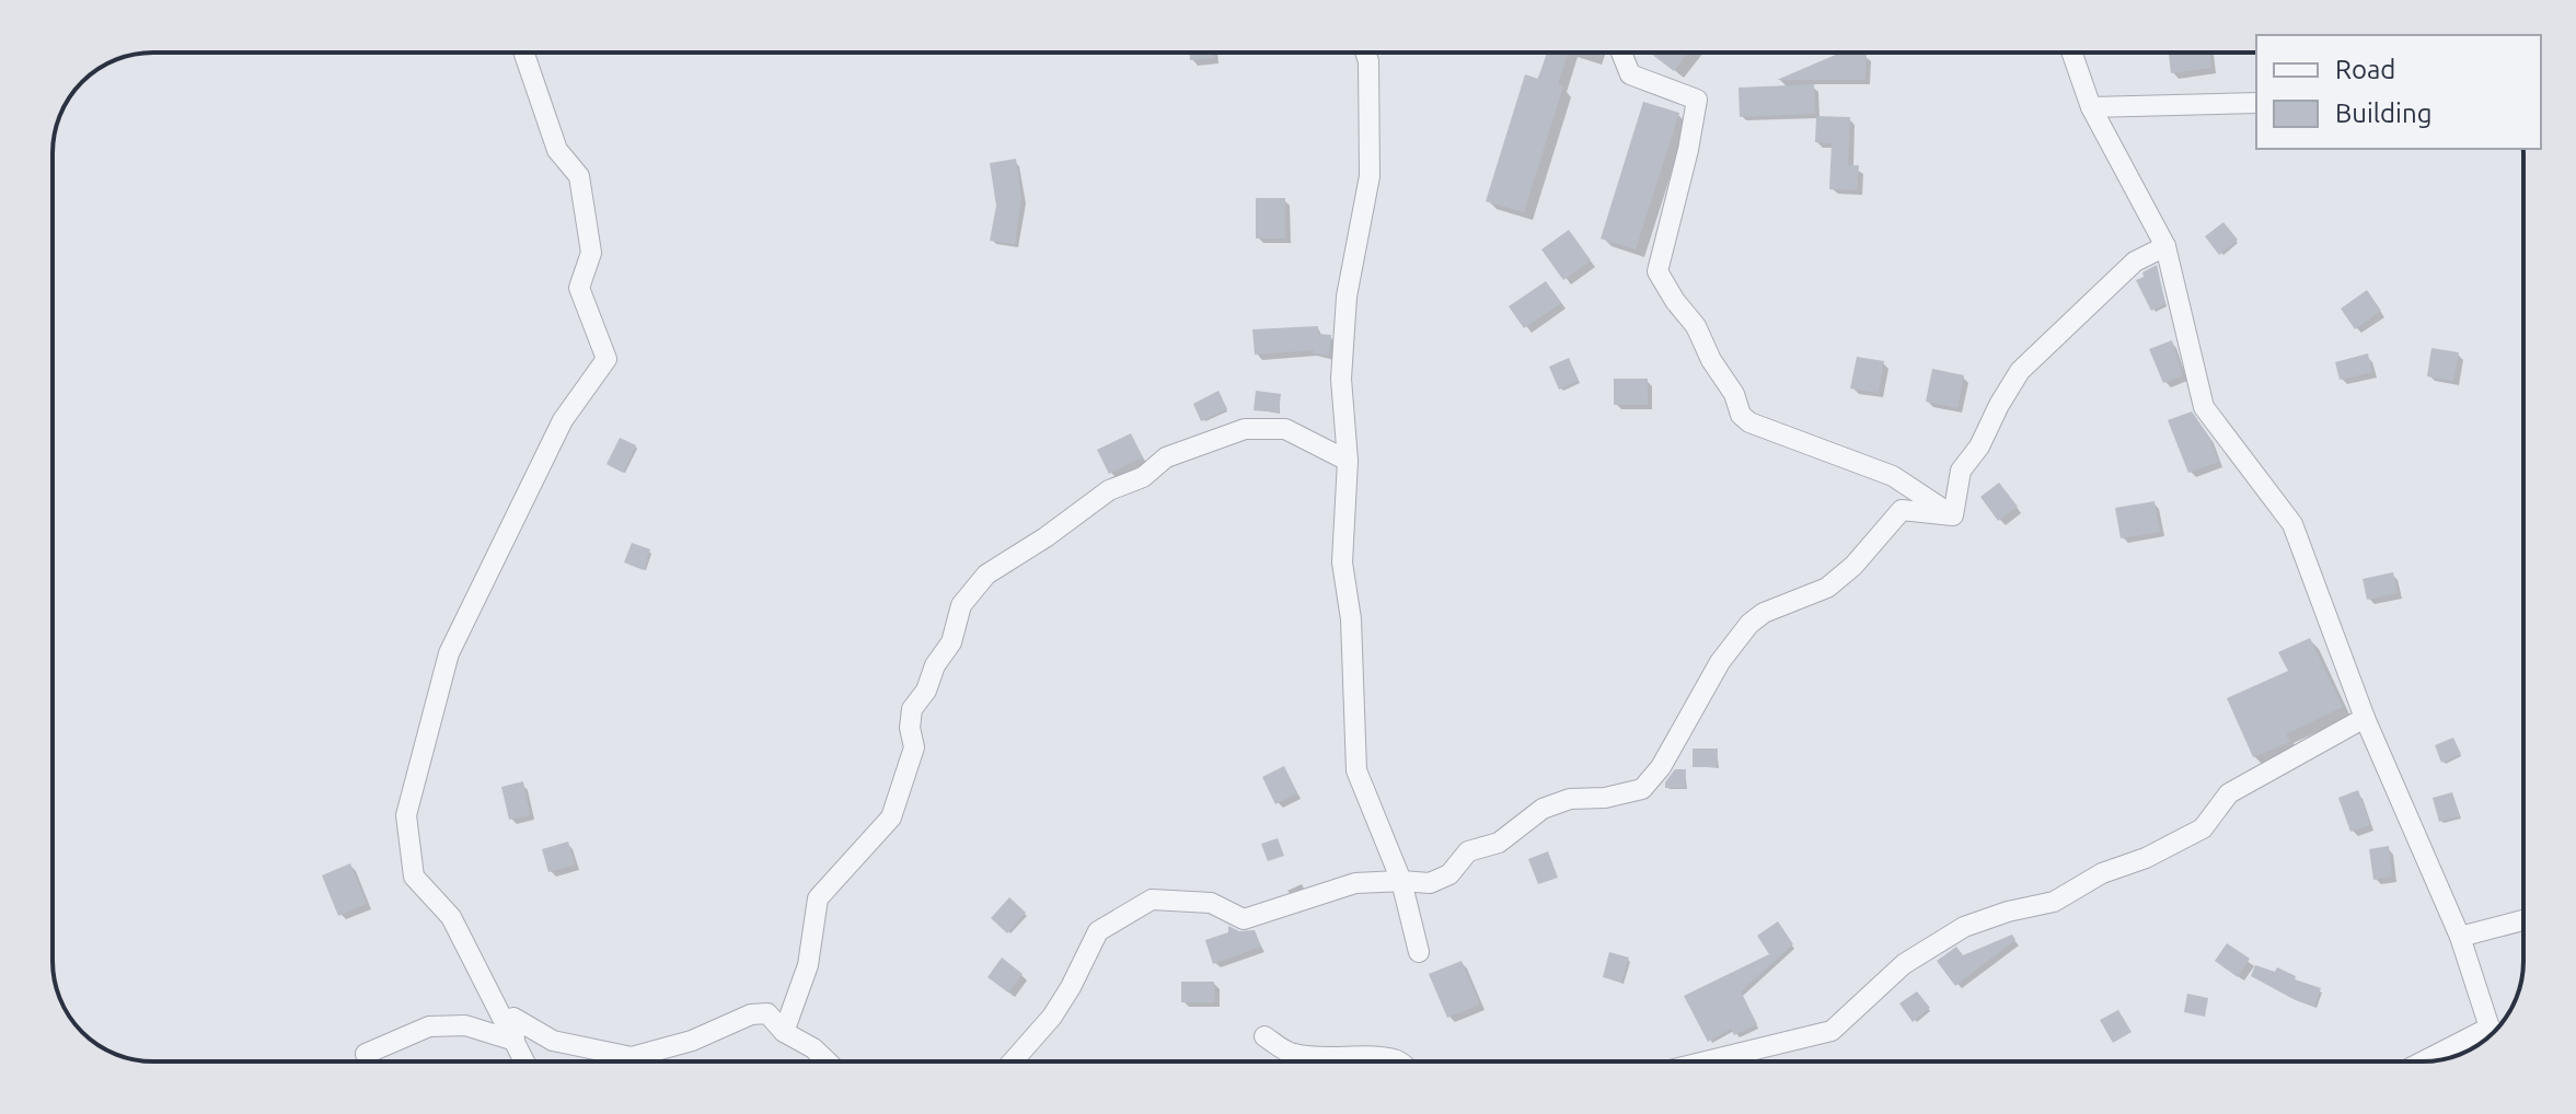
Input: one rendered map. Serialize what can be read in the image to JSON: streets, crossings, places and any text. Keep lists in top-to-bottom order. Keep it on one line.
{"legend":["Road","Building"]}
